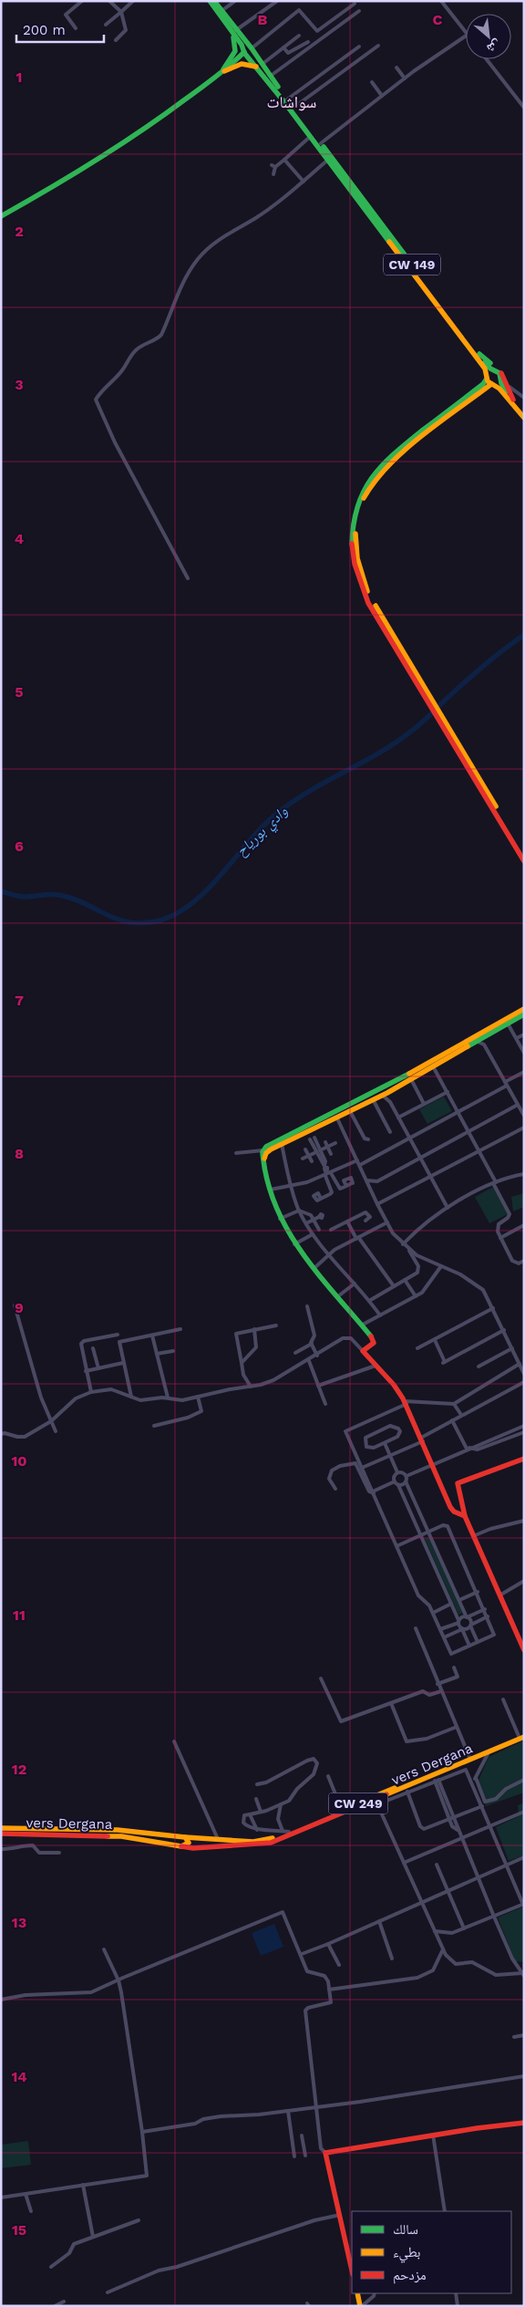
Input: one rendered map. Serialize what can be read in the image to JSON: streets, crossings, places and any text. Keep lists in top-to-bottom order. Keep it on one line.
{"streets":{"main road":["CW 149","vers Dergana","CW 249"]},"crossings":[["vers Dergana","CW 249"]],"districts":["سواشات"],"water":["وادي بورياح"],"legend":["سالك","بطيء","مزدحم"],"scale_bar":"200 m","north":"bottom right","grid":{"columns":["B","C"],"rows":["1","2","3","4","5","6","7","8","9","10","11","12","13","14","15"]}}
